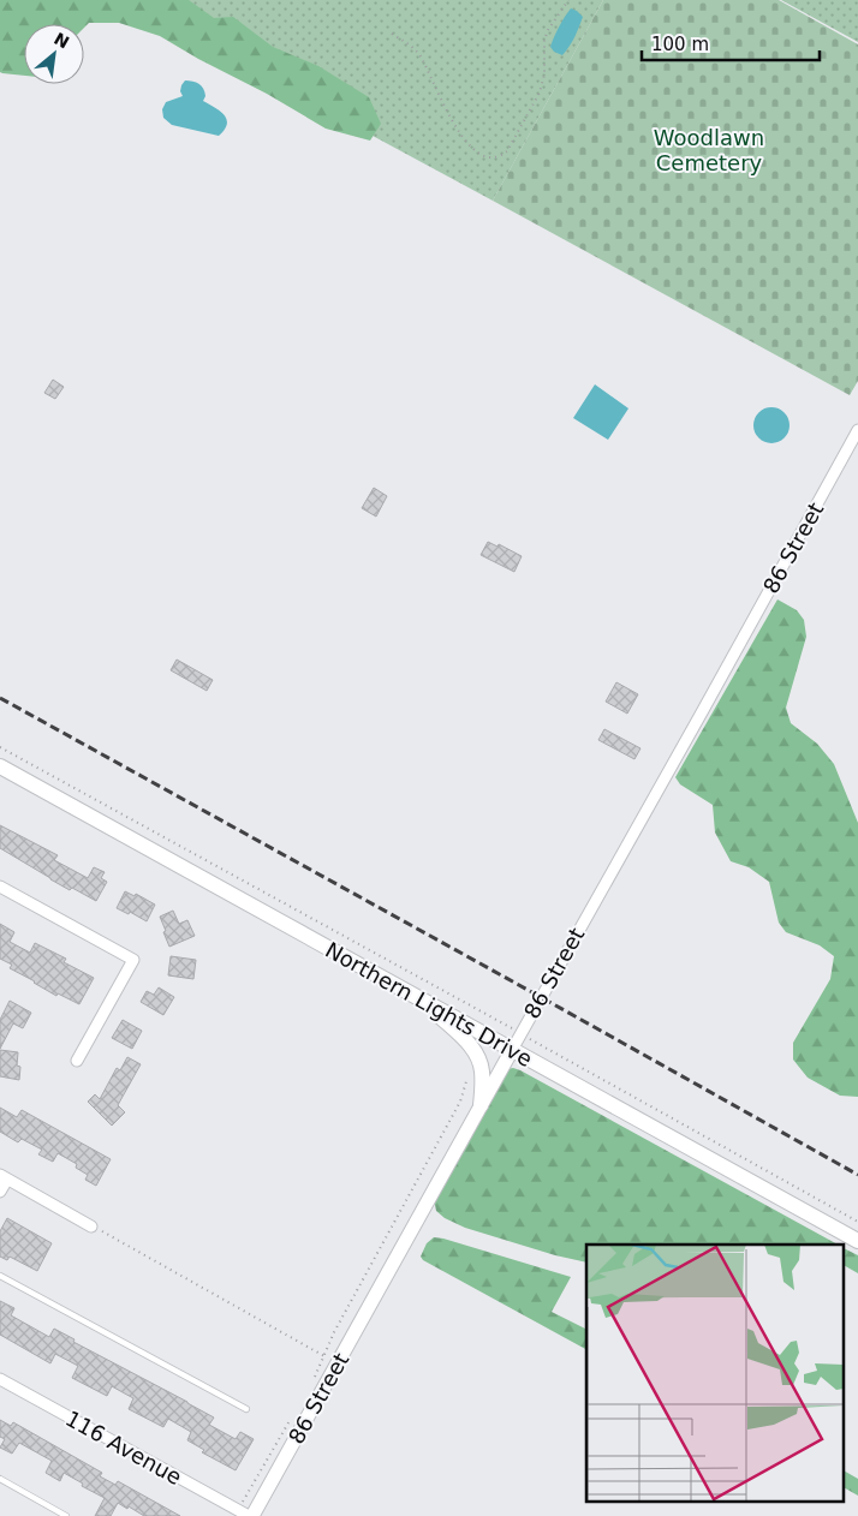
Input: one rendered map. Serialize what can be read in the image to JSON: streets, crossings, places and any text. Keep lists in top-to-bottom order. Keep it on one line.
{"streets":{"main road":["Northern Lights Drive"],"street":["86 Street","116 Avenue"]},"crossings":[["86 Street","Northern Lights Drive"]],"parks":["Woodlawn Cemetery"],"scale_bar":"100 m","north":"top right"}
